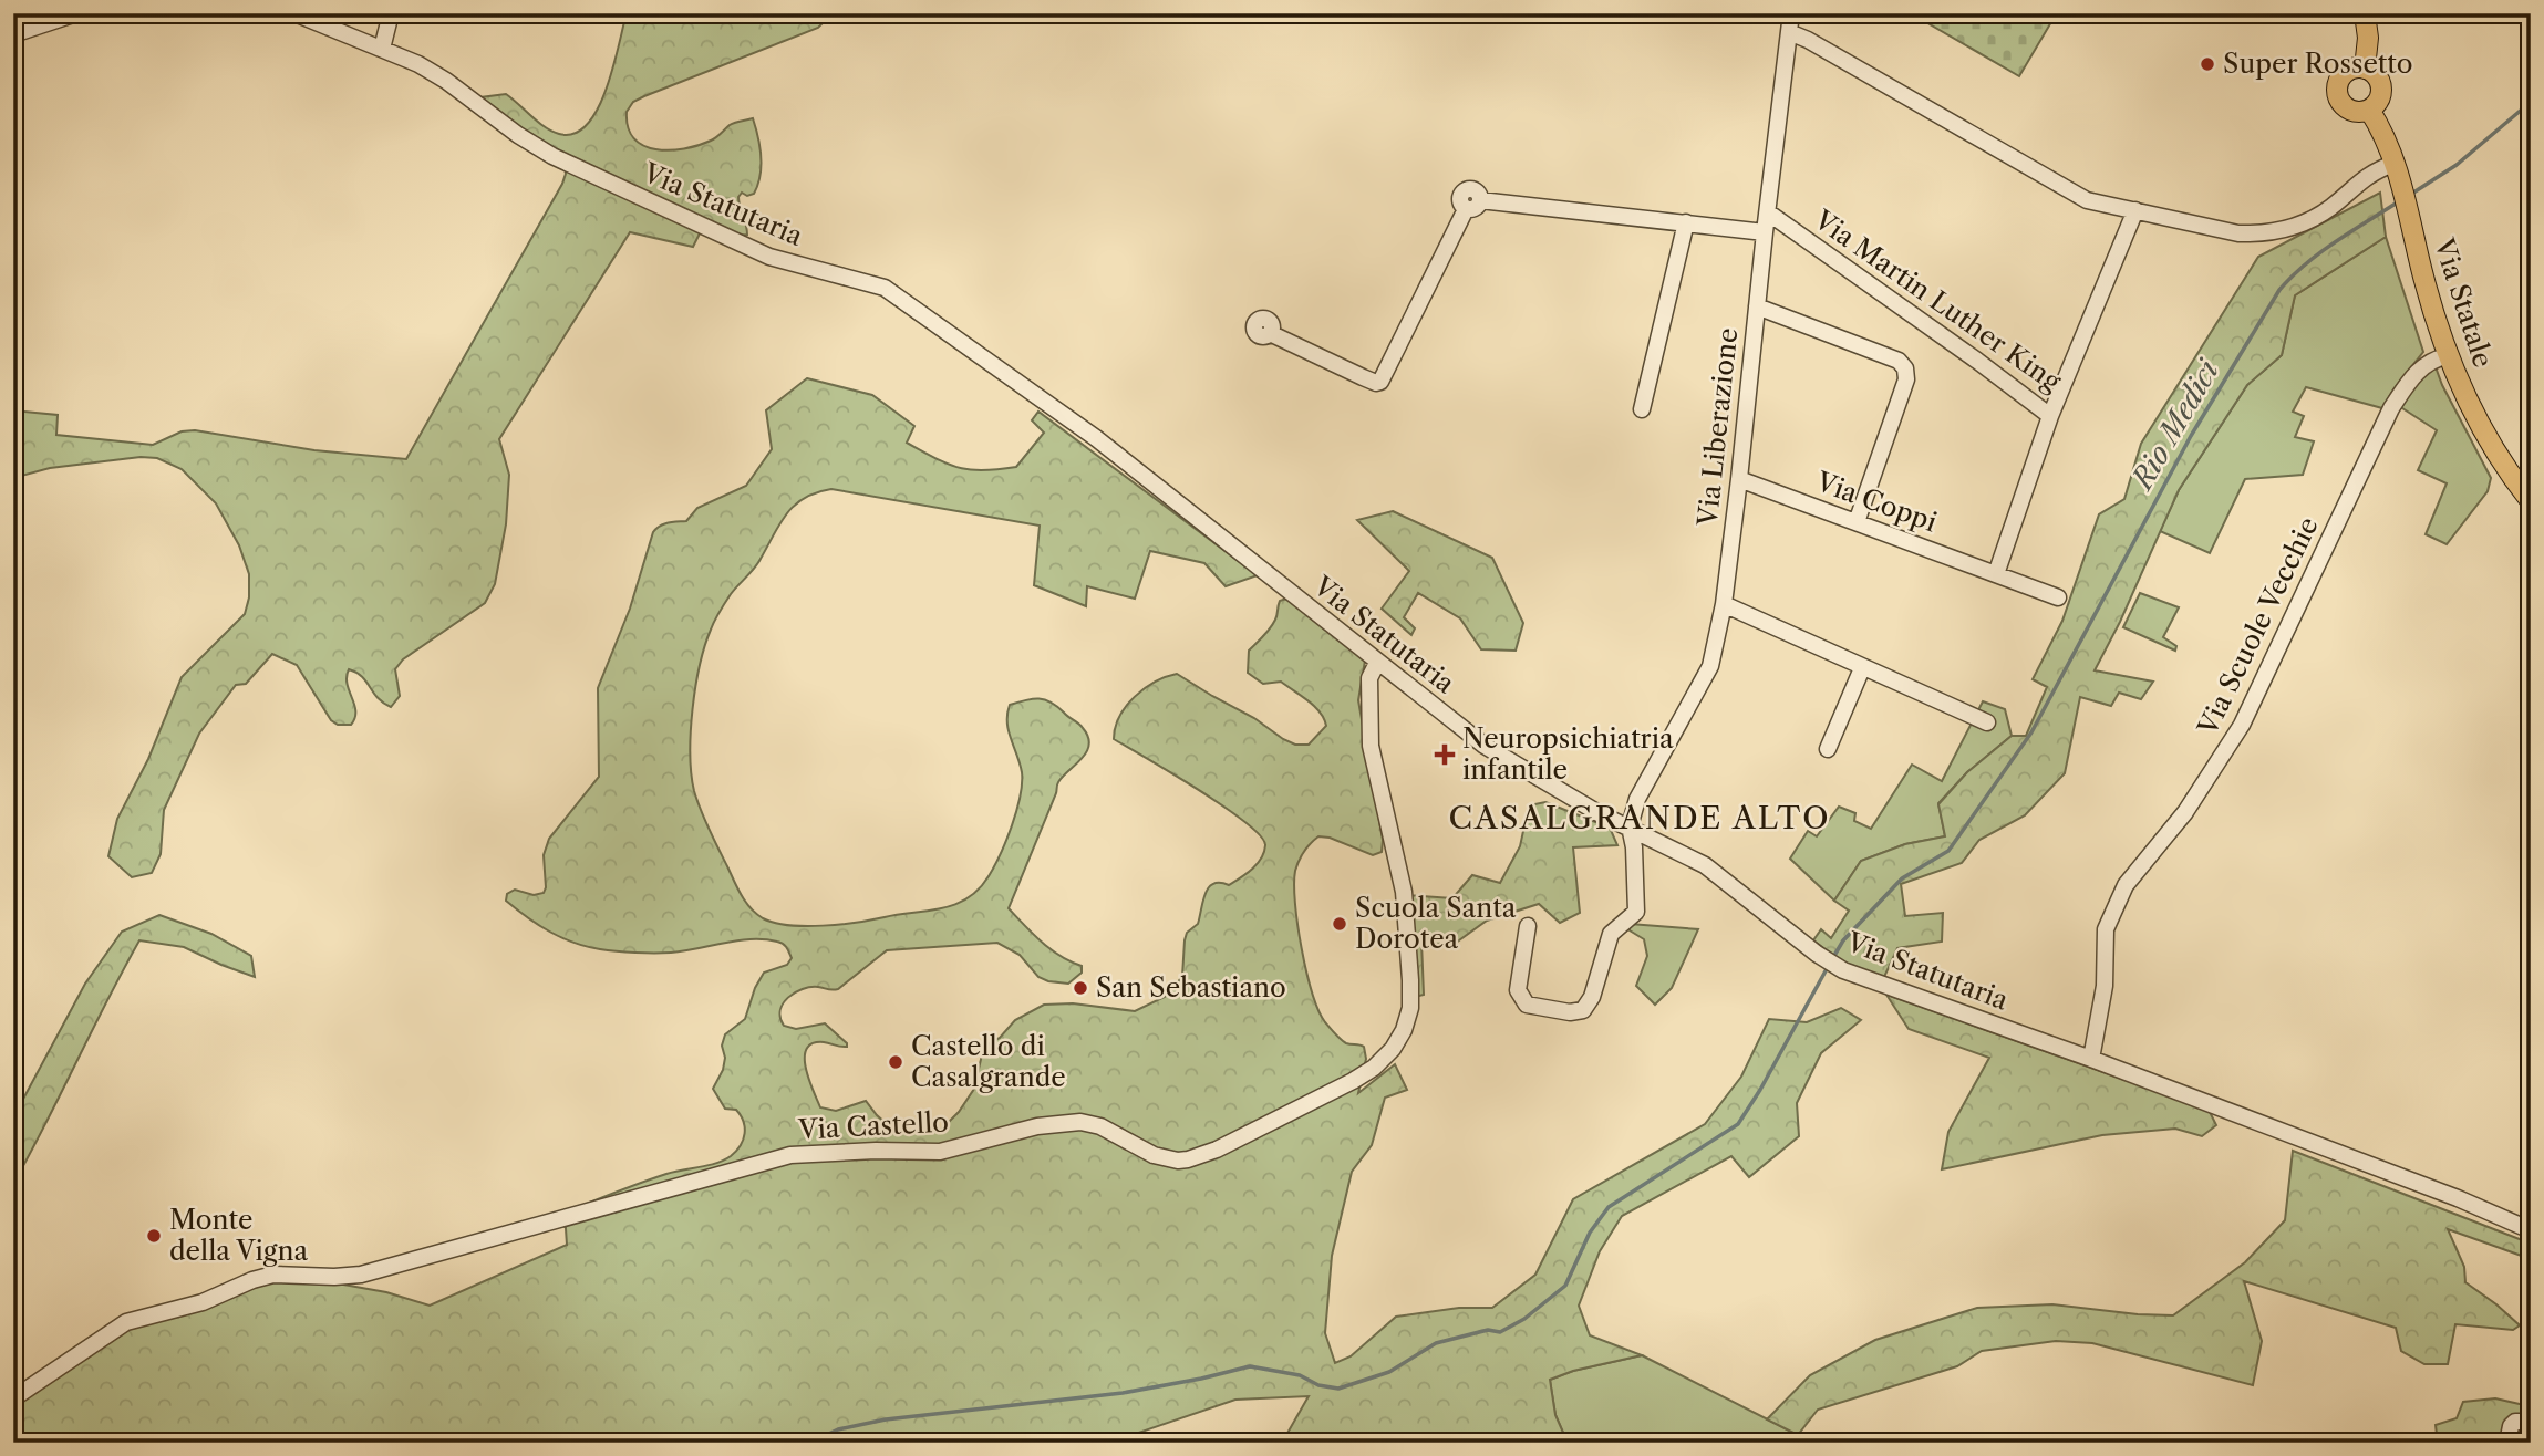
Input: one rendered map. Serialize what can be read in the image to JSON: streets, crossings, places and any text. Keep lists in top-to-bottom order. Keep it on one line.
{"streets":{"main road":["Via Statale"],"street":["Via Statutaria","Via Martin Luther King","Via Liberazione","Via Coppi","Via Scuole Vecchie","Via Castello"]},"crossings":[["Via Statutaria","Via Liberazione"],["Via Statutaria","Via Scuole Vecchie"],["Via Statutaria","Via Castello"],["Via Martin Luther King","Via Liberazione"],["Via Statale","Via Scuole Vecchie"],["Via Liberazione","Via Coppi"]],"districts":["CASALGRANDE ALTO"],"water":["Rio Medici"],"places":{"other":["Super Rossetto","Scuola Santa Dorotea","San Sebastiano","Castello di Casalgrande","Monte della Vigna"],"health":["Neuropsichiatria infantile"]}}
